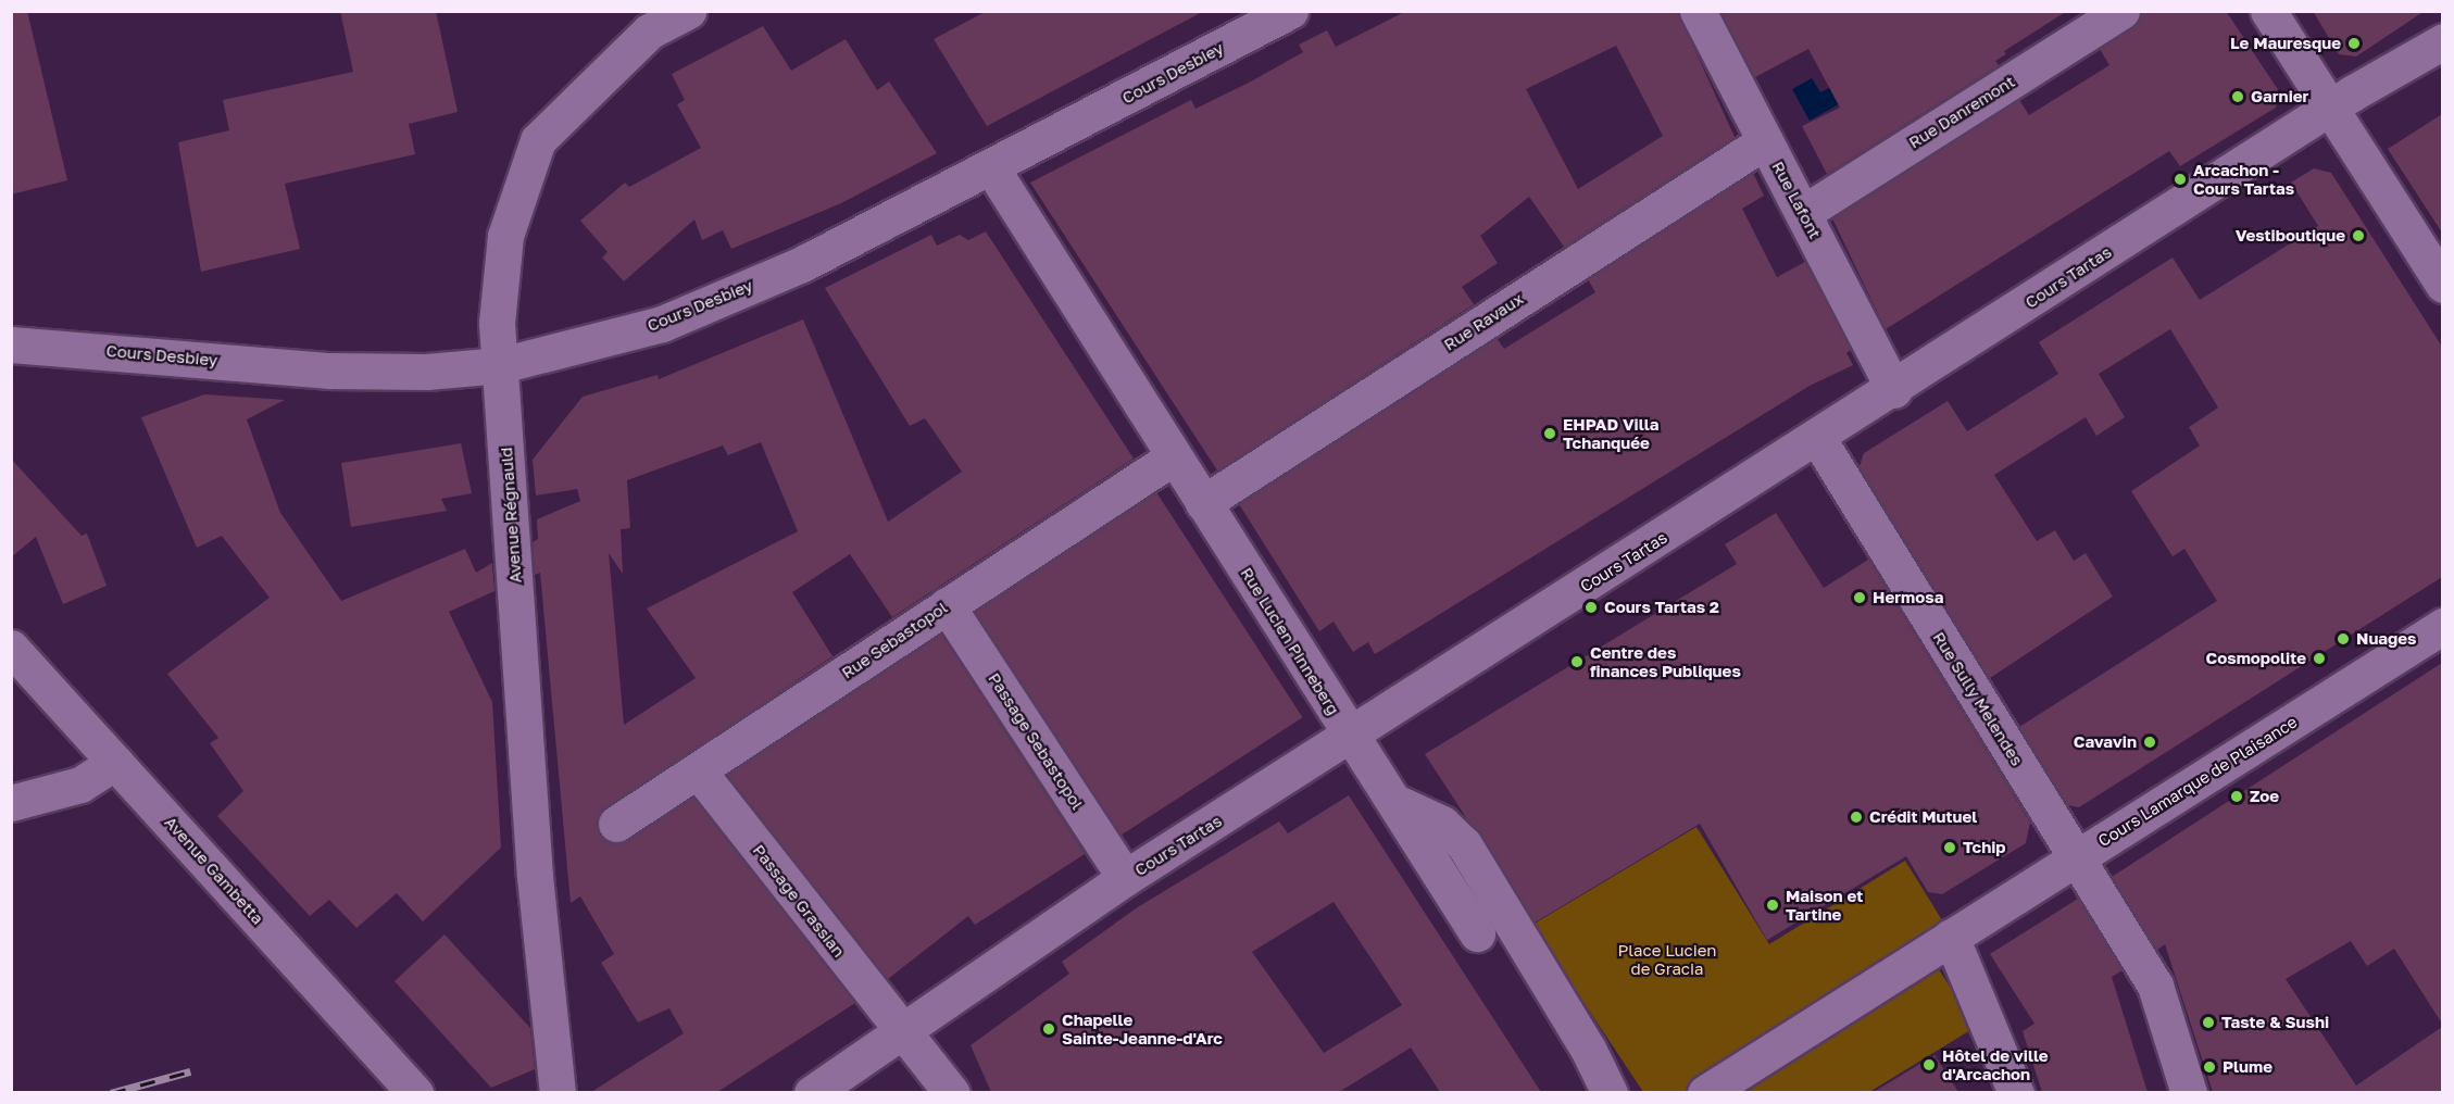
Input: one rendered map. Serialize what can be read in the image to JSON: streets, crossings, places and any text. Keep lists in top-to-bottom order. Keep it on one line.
{"streets":{"street":["Cours Desbiey","Rue Danremont","Rue Lafont","Cours Tartas","Rue Ravaux","Avenue Régnauld","Rue Sebastopol","Rue Lucien Pinneberg","Rue Sully Melendes","Passage Sebastopol","Cours Lamarque de Plaisance","Avenue Gambetta","Passage Grassian"]},"crossings":[["Cours Desbiey","Avenue Régnauld"],["Cours Desbiey","Rue Lucien Pinneberg"],["Rue Danremont","Rue Lafont"],["Rue Lafont","Cours Tartas"],["Rue Lafont","Rue Ravaux"],["Cours Tartas","Rue Lucien Pinneberg"],["Cours Tartas","Rue Sully Melendes"],["Cours Tartas","Passage Sebastopol"],["Cours Tartas","Passage Grassian"],["Rue Ravaux","Rue Lucien Pinneberg"],["Rue Sebastopol","Rue Lucien Pinneberg"],["Rue Sebastopol","Passage Sebastopol"],["Rue Sebastopol","Passage Grassian"],["Rue Sully Melendes","Cours Lamarque de Plaisance"]],"parks":["Place Lucien de Gracia"],"places":["Le Mauresque","Garnier","Arcachon - Cours Tartas","Vestiboutique","EHPAD Villa Tchanquée","Hermosa","Cours Tartas 2","Nuages","Cosmopolite","Centre des finances Publiques","Cavavin","Zoe","Crédit Mutuel","Tchip","Maison et Tartine","Taste & Sushi","Chapelle Sainte-Jeanne-d'Arc","Hôtel de ville d'Arcachon","Plume"]}
